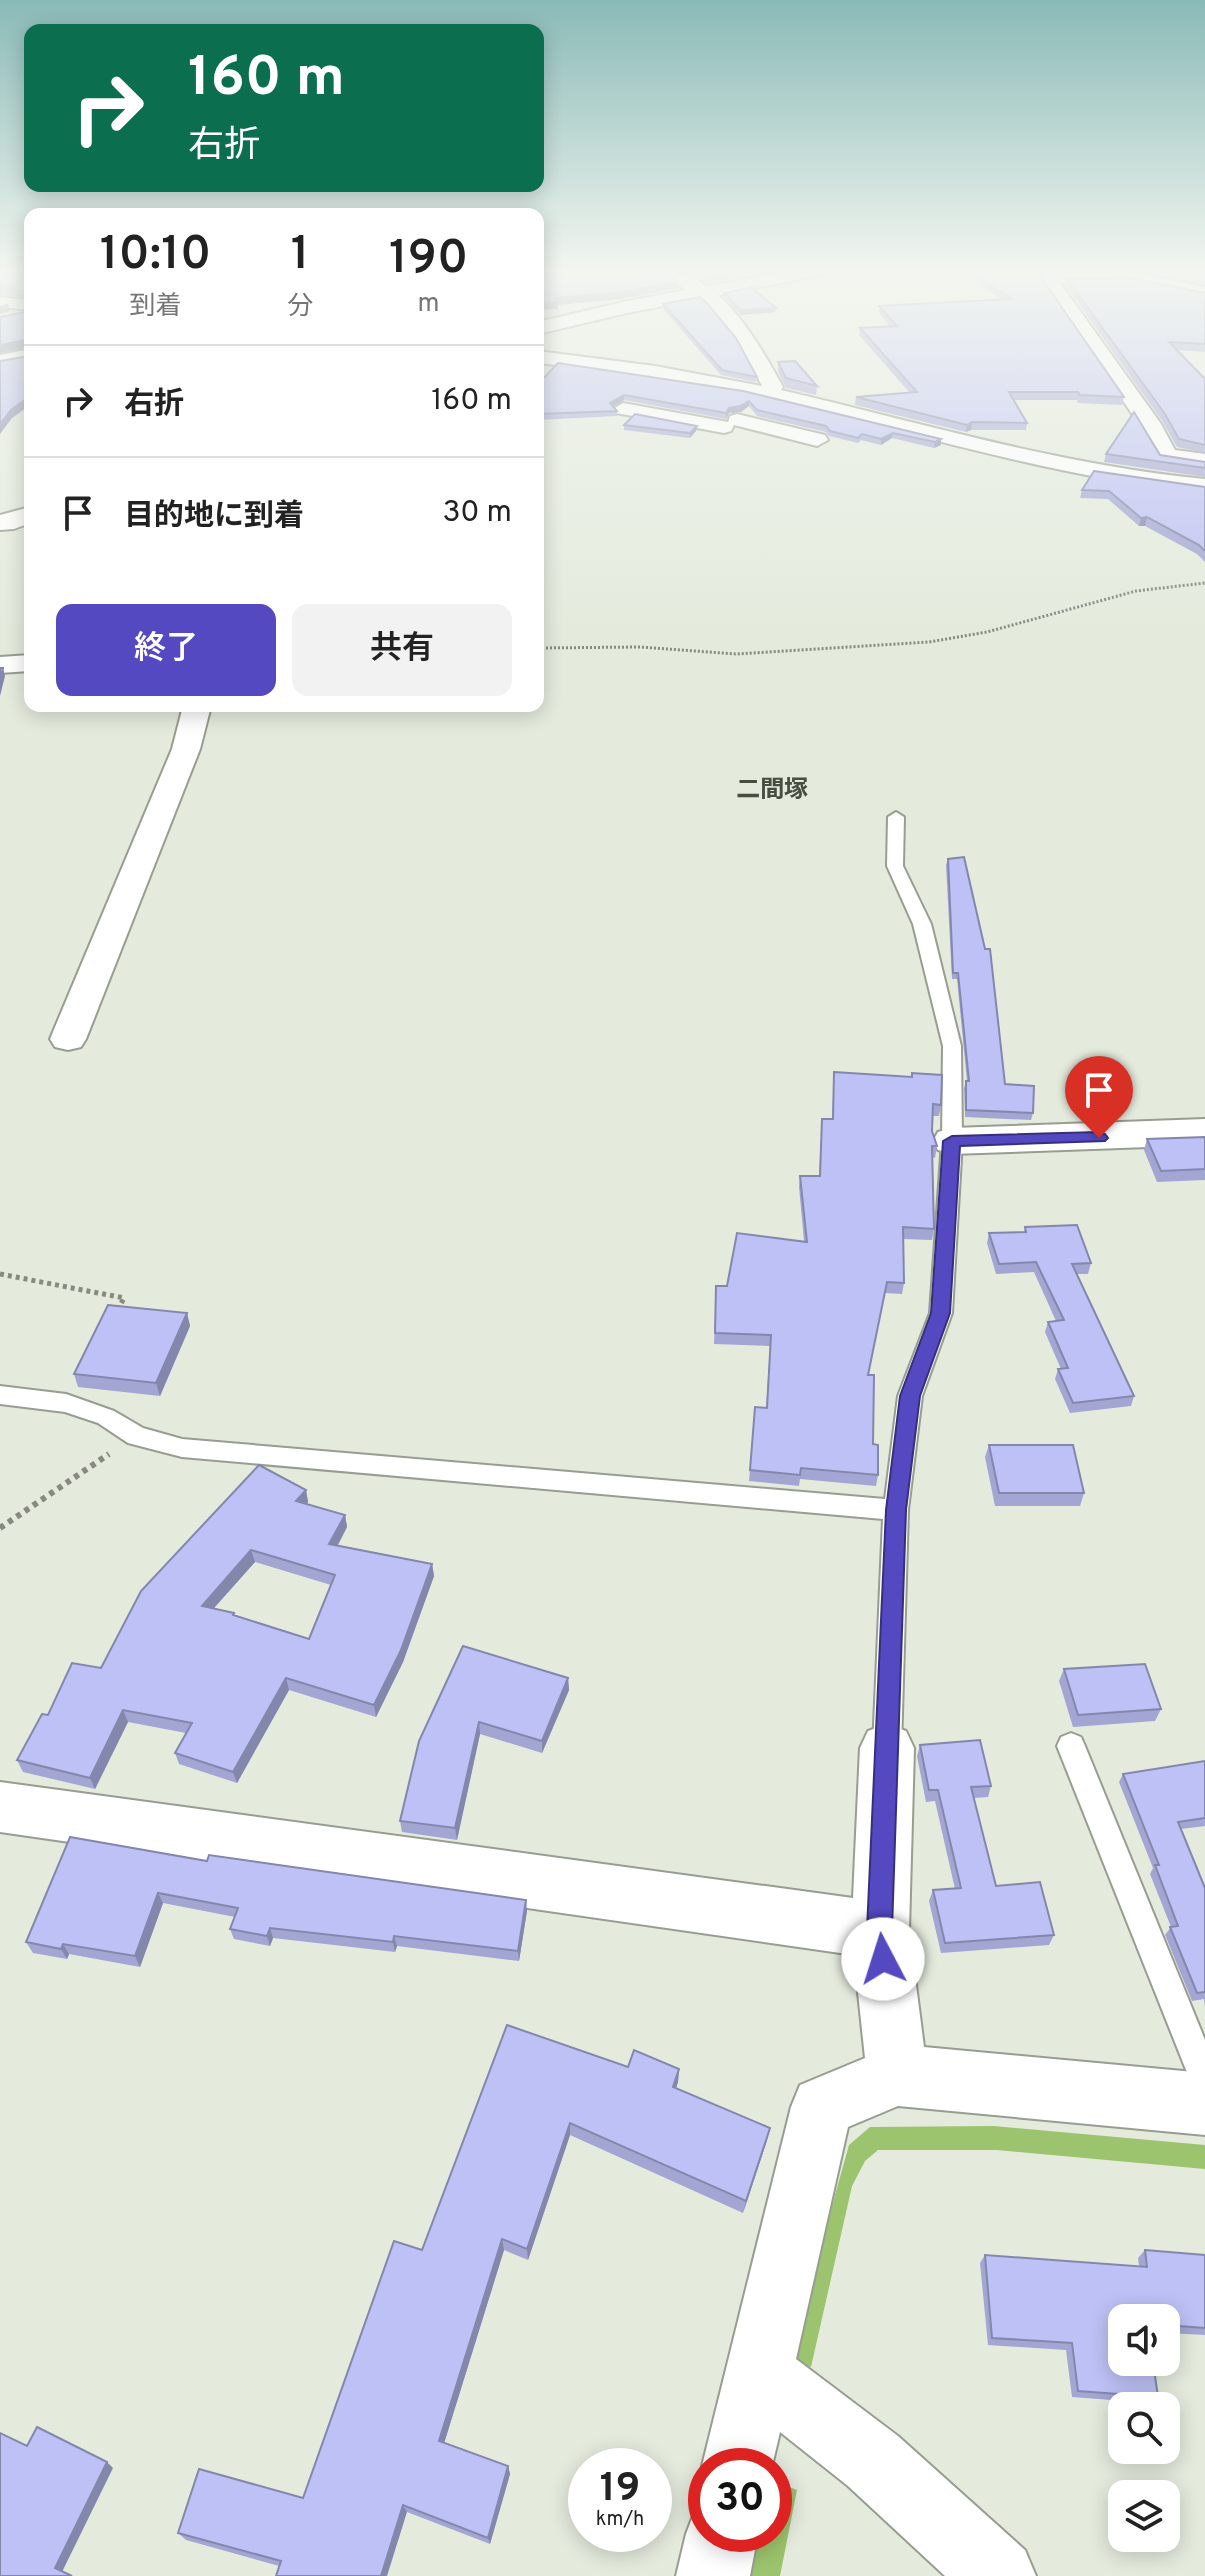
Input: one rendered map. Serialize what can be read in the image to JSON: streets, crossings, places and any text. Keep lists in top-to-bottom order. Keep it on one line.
{"districts":["二間塚"],"page":{"turn":["160 m","右折"],"eta":["10:10","到着","1","分","190","m"],"list":[{"name":"右折","value":"160 m"},{"name":"目的地に到着","value":"30 m"}],"buttons":["終了","共有"],"speed":"19 km/h","limit":"30"}}
